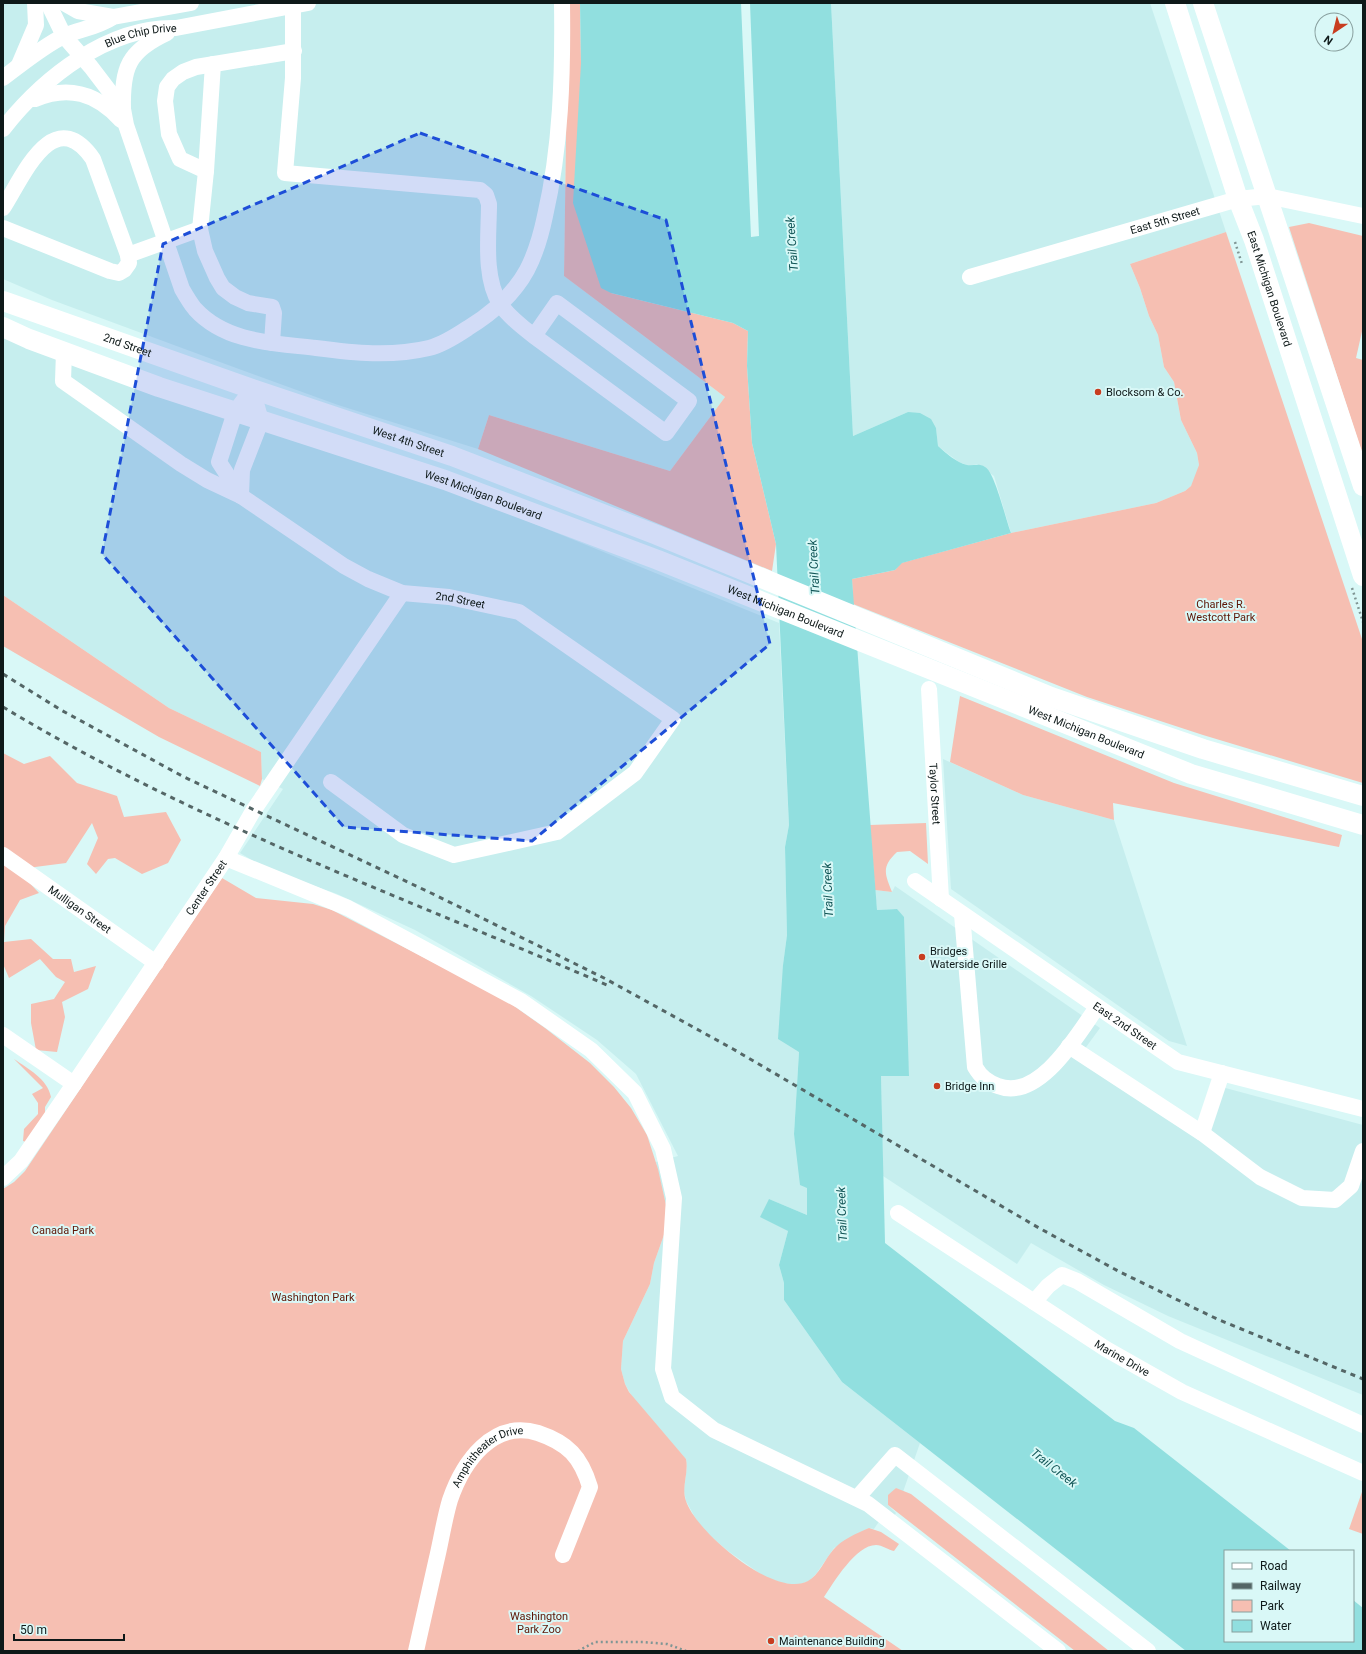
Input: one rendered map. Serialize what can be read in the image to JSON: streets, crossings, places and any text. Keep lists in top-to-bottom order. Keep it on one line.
{"streets":{"main road":["East Michigan Boulevard","2nd Street","West 4th Street","West Michigan Boulevard"],"street":["Blue Chip Drive","East 5th Street","Taylor Street","Center Street","Mulligan Street","East 2nd Street","Marine Drive","Amphitheater Drive"]},"crossings":[["East 5th Street","East Michigan Boulevard"],["2nd Street","West 4th Street"],["2nd Street","Center Street"],["West 4th Street","West Michigan Boulevard"],["Taylor Street","East 2nd Street"],["Center Street","Mulligan Street"]],"water":["Trail Creek"],"parks":["Charles R. Westcott Park","Canada Park","Washington Park","Washington Park Zoo"],"places":["Blocksom & Co.","Bridges Waterside Grille","Bridge Inn","Maintenance Building"],"legend":["Road","Railway","Park","Water"],"scale_bar":"50 m","north":"bottom left"}
